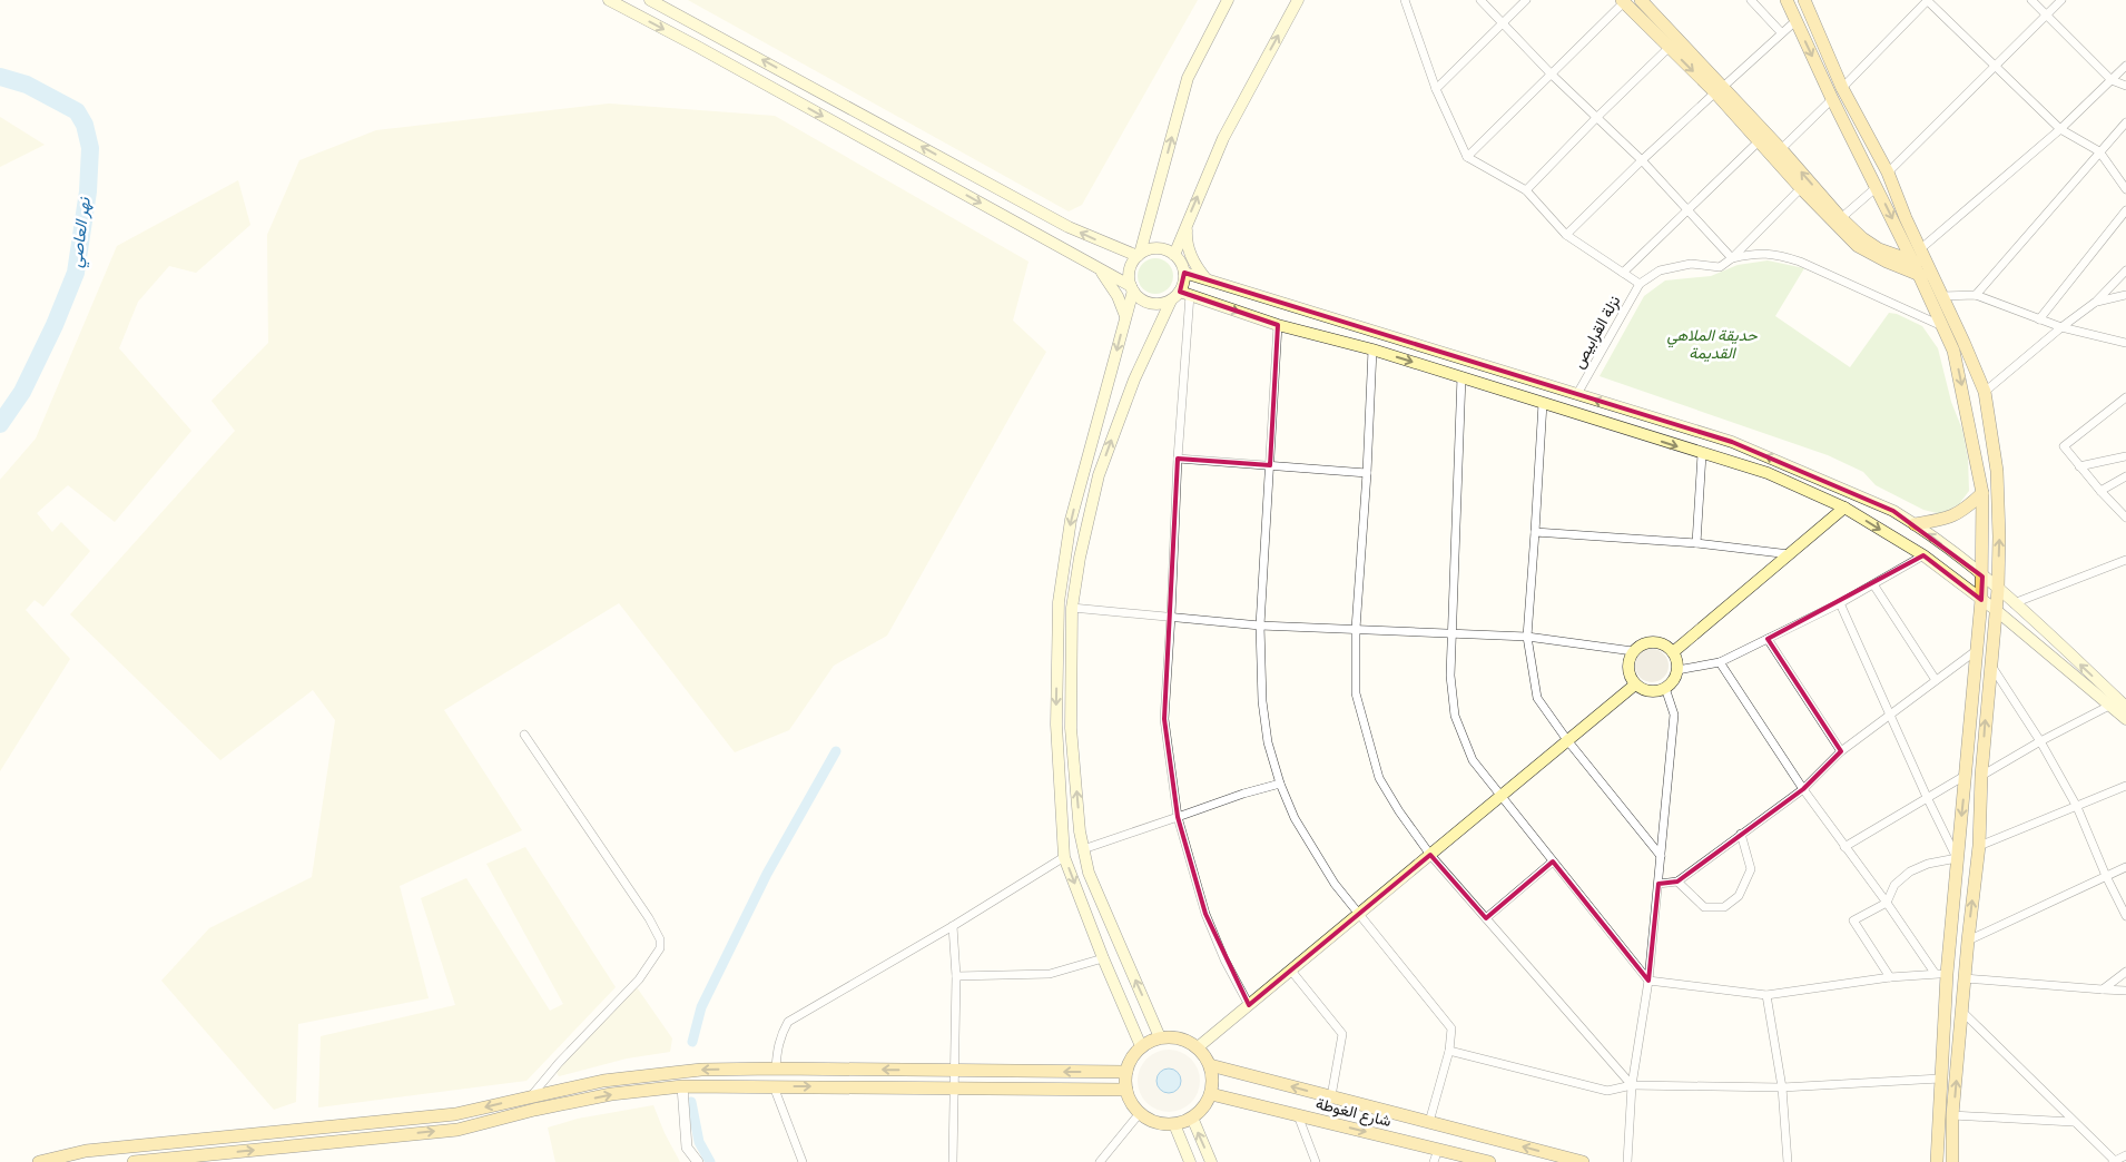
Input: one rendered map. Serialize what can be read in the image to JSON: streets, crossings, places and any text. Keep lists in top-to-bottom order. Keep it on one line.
{"streets":{"main road":["شارع الغوطة"],"street":["نزلة القرابيص"]},"water":["نهر العاصي"],"parks":["حديقة الملاهي القديمة"]}
